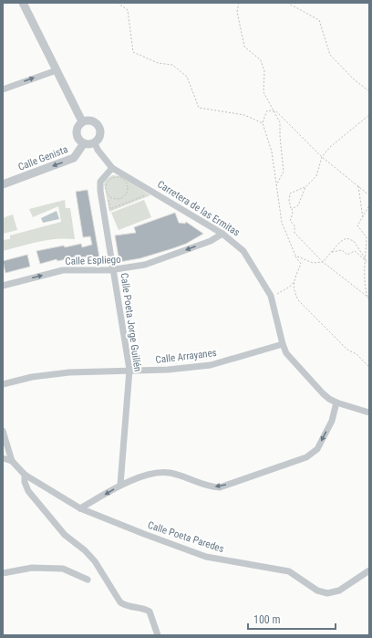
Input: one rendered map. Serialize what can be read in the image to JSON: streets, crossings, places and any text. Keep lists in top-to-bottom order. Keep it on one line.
{"streets":{"street":["Calle Genista","Carretera de las Ermitas","Calle Espliego","Calle Poeta Jorge Guillén","Calle Arrayanes","Calle Poeta Paredes"]},"crossings":[["Calle Genista","Carretera de las Ermitas"],["Carretera de las Ermitas","Calle Espliego"],["Carretera de las Ermitas","Calle Poeta Jorge Guillén"],["Carretera de las Ermitas","Calle Arrayanes"],["Calle Espliego","Calle Poeta Jorge Guillén"],["Calle Poeta Jorge Guillén","Calle Arrayanes"]],"one_way":["Calle Genista"],"scale_bar":"100 m"}
